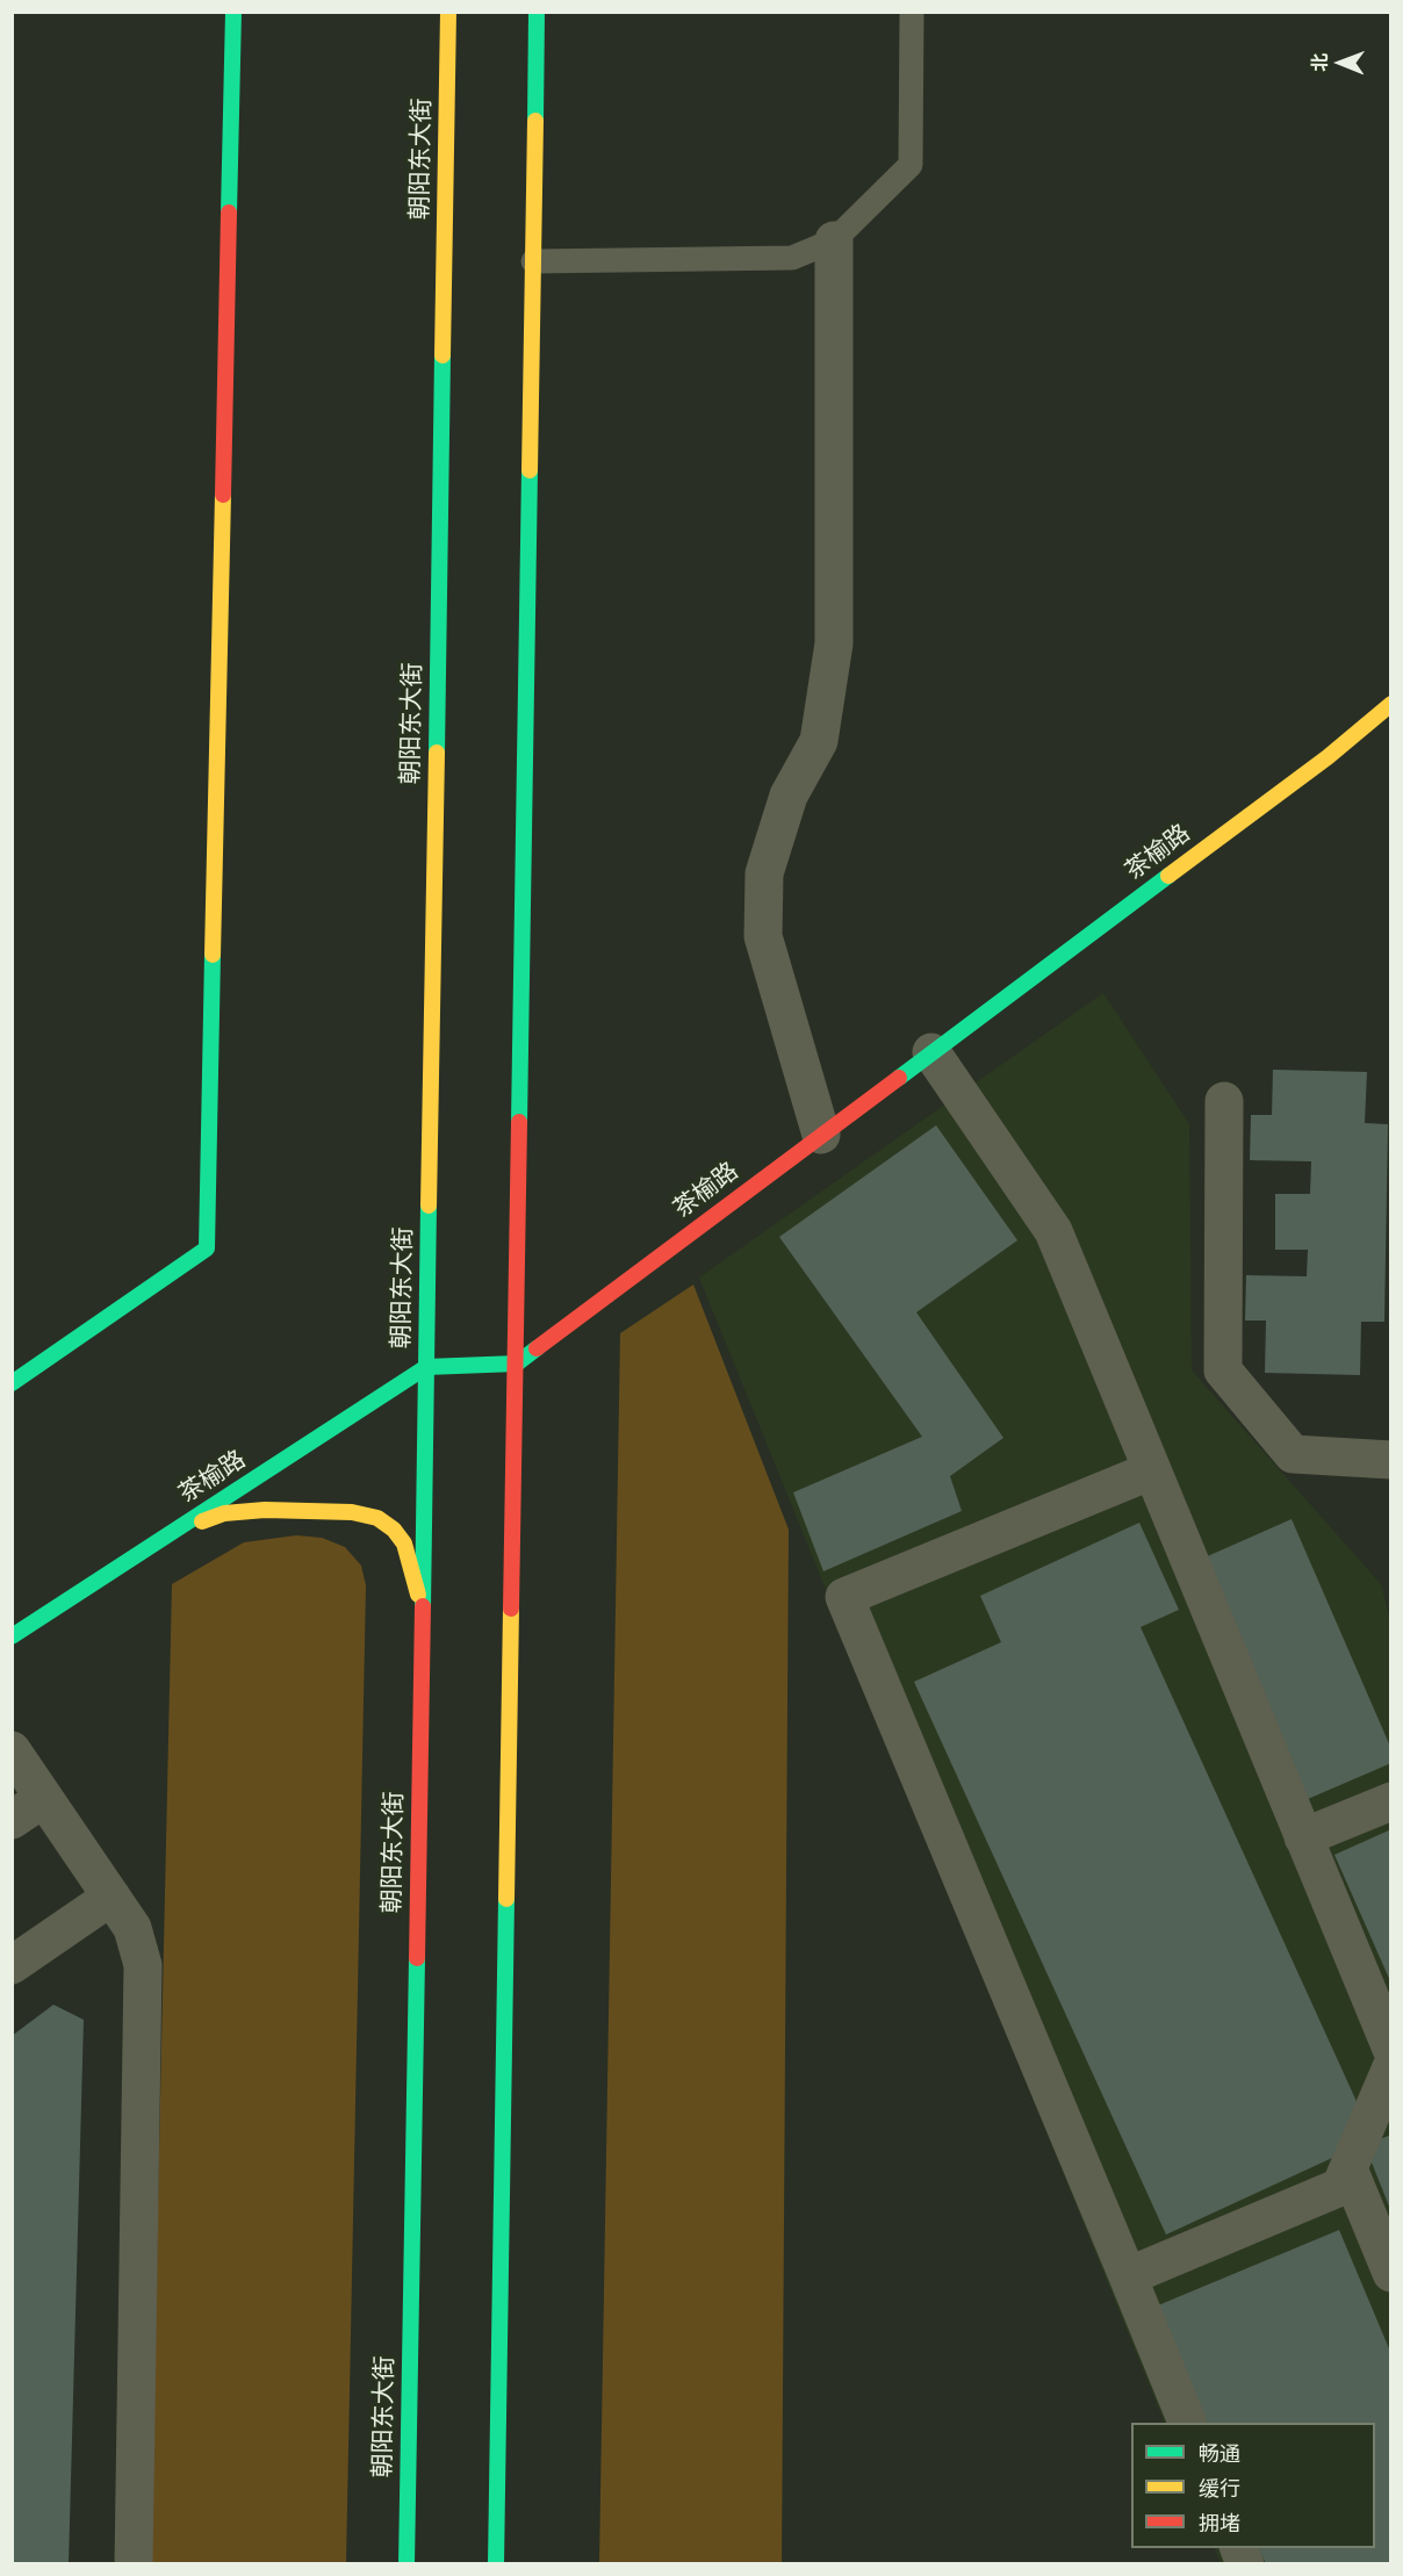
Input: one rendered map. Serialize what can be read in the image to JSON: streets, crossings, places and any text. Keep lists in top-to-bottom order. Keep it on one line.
{"streets":{"main road":["朝阳东大街","茶榆路"]},"crossings":[["朝阳东大街","茶榆路"]],"legend":["畅通","缓行","拥堵"],"north":"left"}
